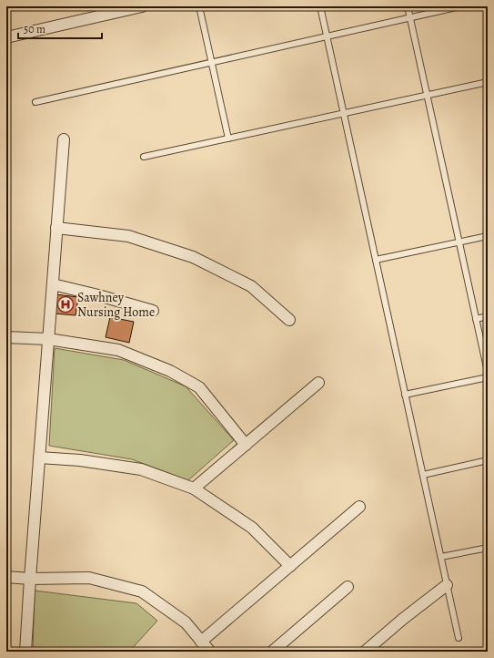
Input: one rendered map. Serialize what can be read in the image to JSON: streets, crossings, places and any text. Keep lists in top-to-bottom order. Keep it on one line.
{"places":{"hospital":["Sawhney Nursing Home"]},"scale_bar":"50 m"}
